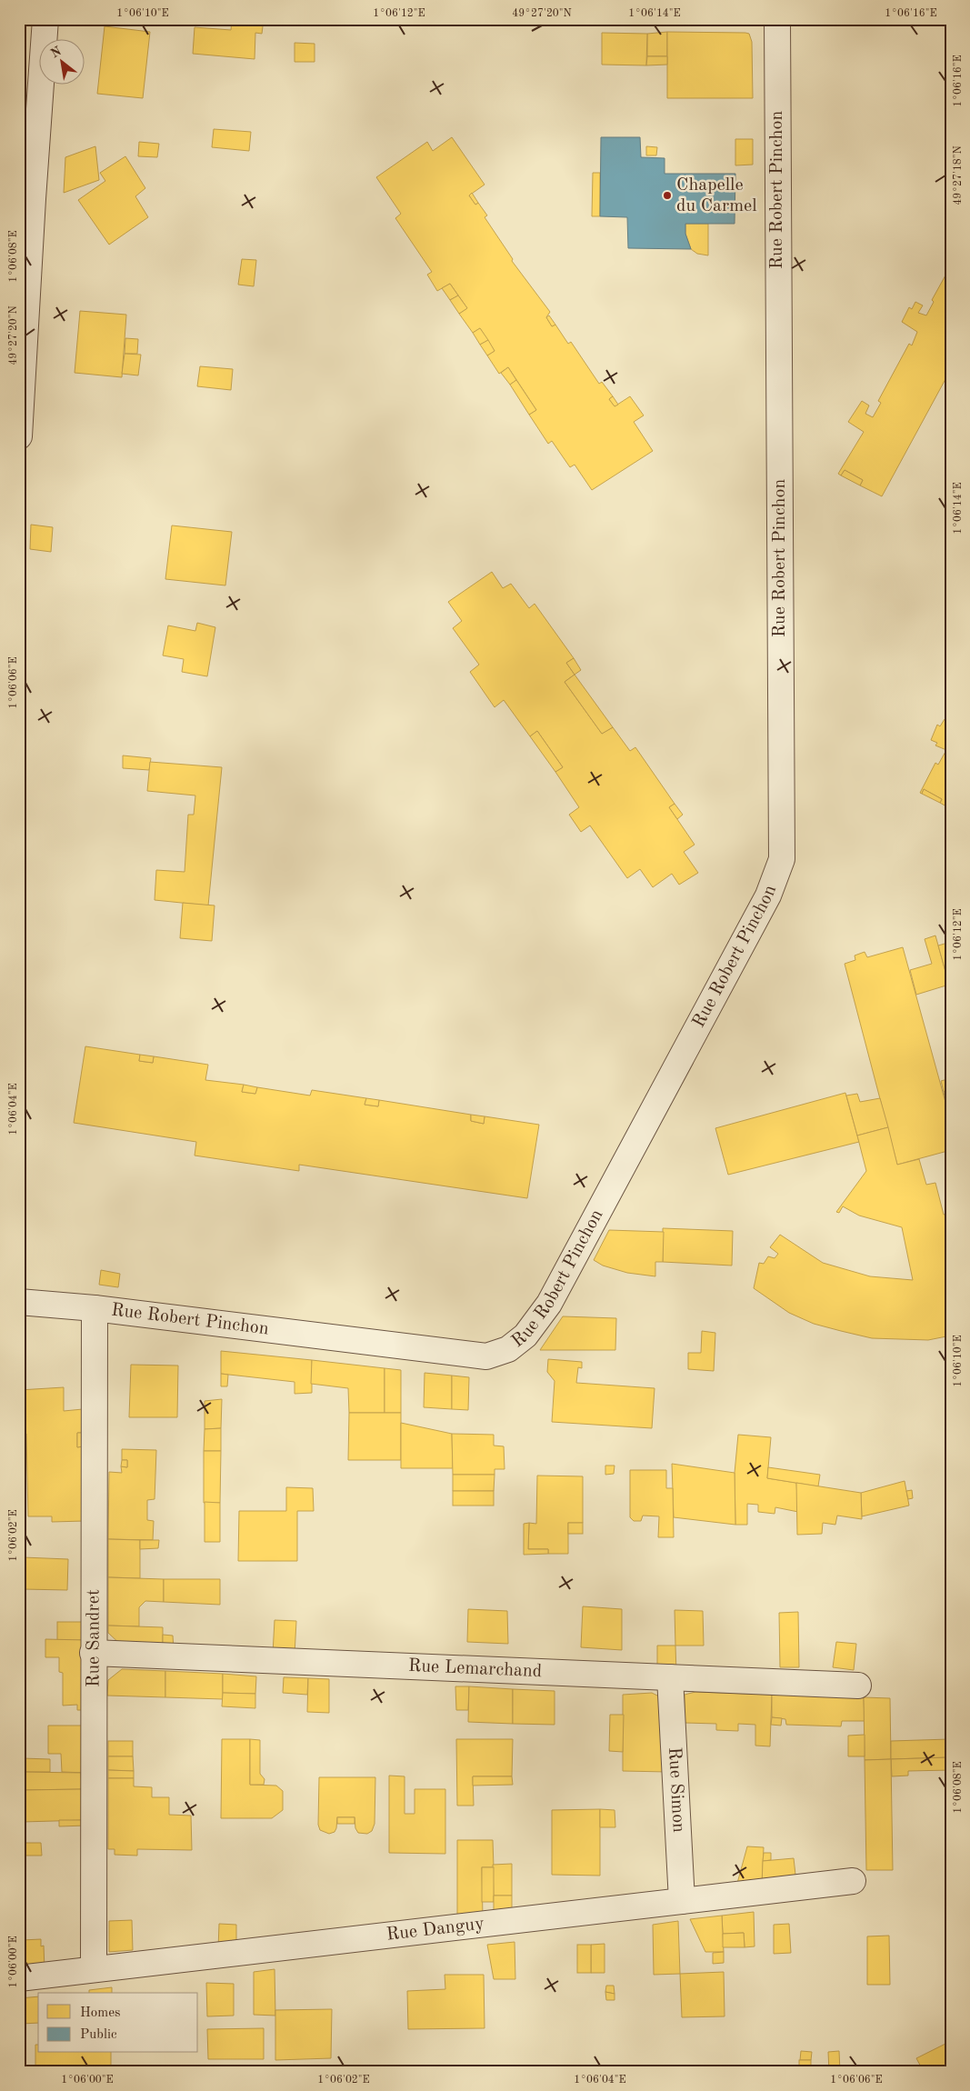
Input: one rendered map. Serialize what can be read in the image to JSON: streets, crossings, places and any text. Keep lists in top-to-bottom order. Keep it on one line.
{"streets":{"street":["Rue Robert Pinchon","Rue Sandret","Rue Lemarchand","Rue Simon","Rue Danguy"]},"crossings":[["Rue Robert Pinchon","Rue Sandret"],["Rue Sandret","Rue Lemarchand"],["Rue Sandret","Rue Danguy"],["Rue Lemarchand","Rue Simon"],["Rue Simon","Rue Danguy"]],"places":["Chapelle du Carmel"],"legend":["Homes","Public"],"north":"top left","coordinates":["1°06'10\"E","1°06'12\"E","49°27'20\"N","1°06'14\"E","1°06'16\"E","49°27'18\"N","1°06'08\"E","1°06'06\"E","1°06'04\"E","1°06'02\"E","1°06'00\"E"]}
